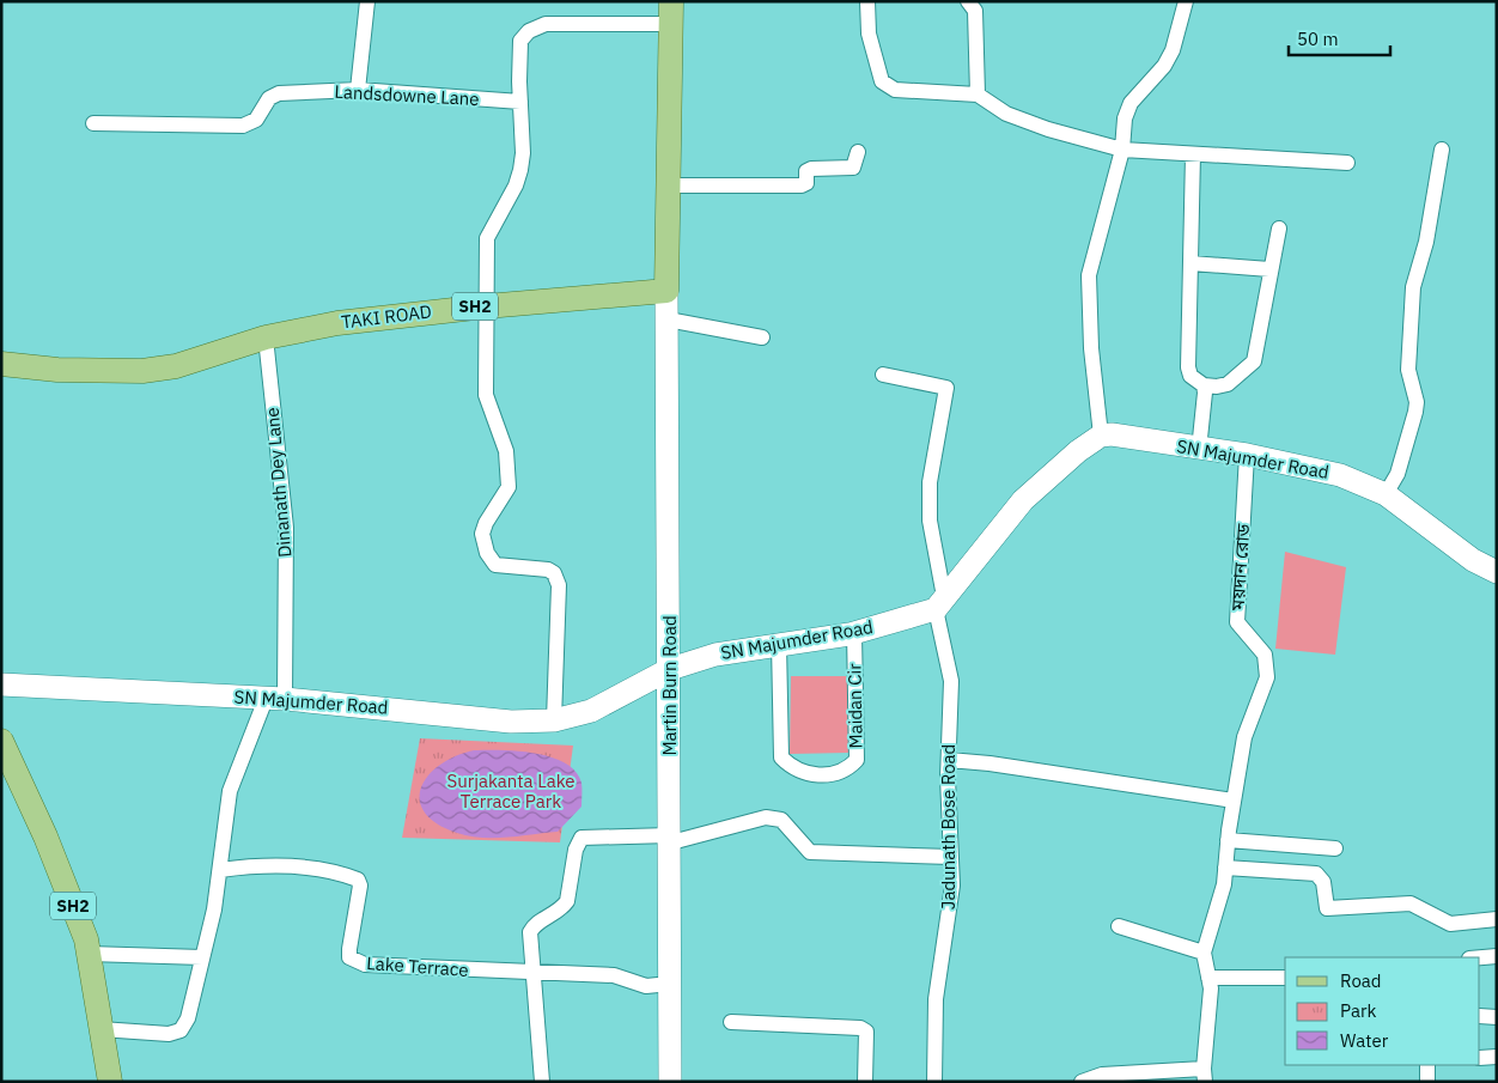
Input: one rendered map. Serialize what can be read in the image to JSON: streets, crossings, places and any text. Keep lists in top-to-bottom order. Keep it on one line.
{"streets":{"main road":["SH2","TAKI ROAD","SN Majumder Road","Martin Burn Road"],"street":["Landsdowne Lane","Dinanath Dey Lane","ময়দান রোড","Maidan Cir","Jadunath Bose Road","Lake Terrace"]},"crossings":[["TAKI ROAD","Dinanath Dey Lane"],["TAKI ROAD","Martin Burn Road"],["SN Majumder Road","Dinanath Dey Lane"],["SN Majumder Road","ময়দান রোড"],["SN Majumder Road","Martin Burn Road"],["SN Majumder Road","Maidan Cir"],["SN Majumder Road","Jadunath Bose Road"],["Martin Burn Road","Lake Terrace"]],"parks":["Surjakanta Lake Terrace Park"],"legend":["Road","Park","Water"],"scale_bar":"50 m"}
